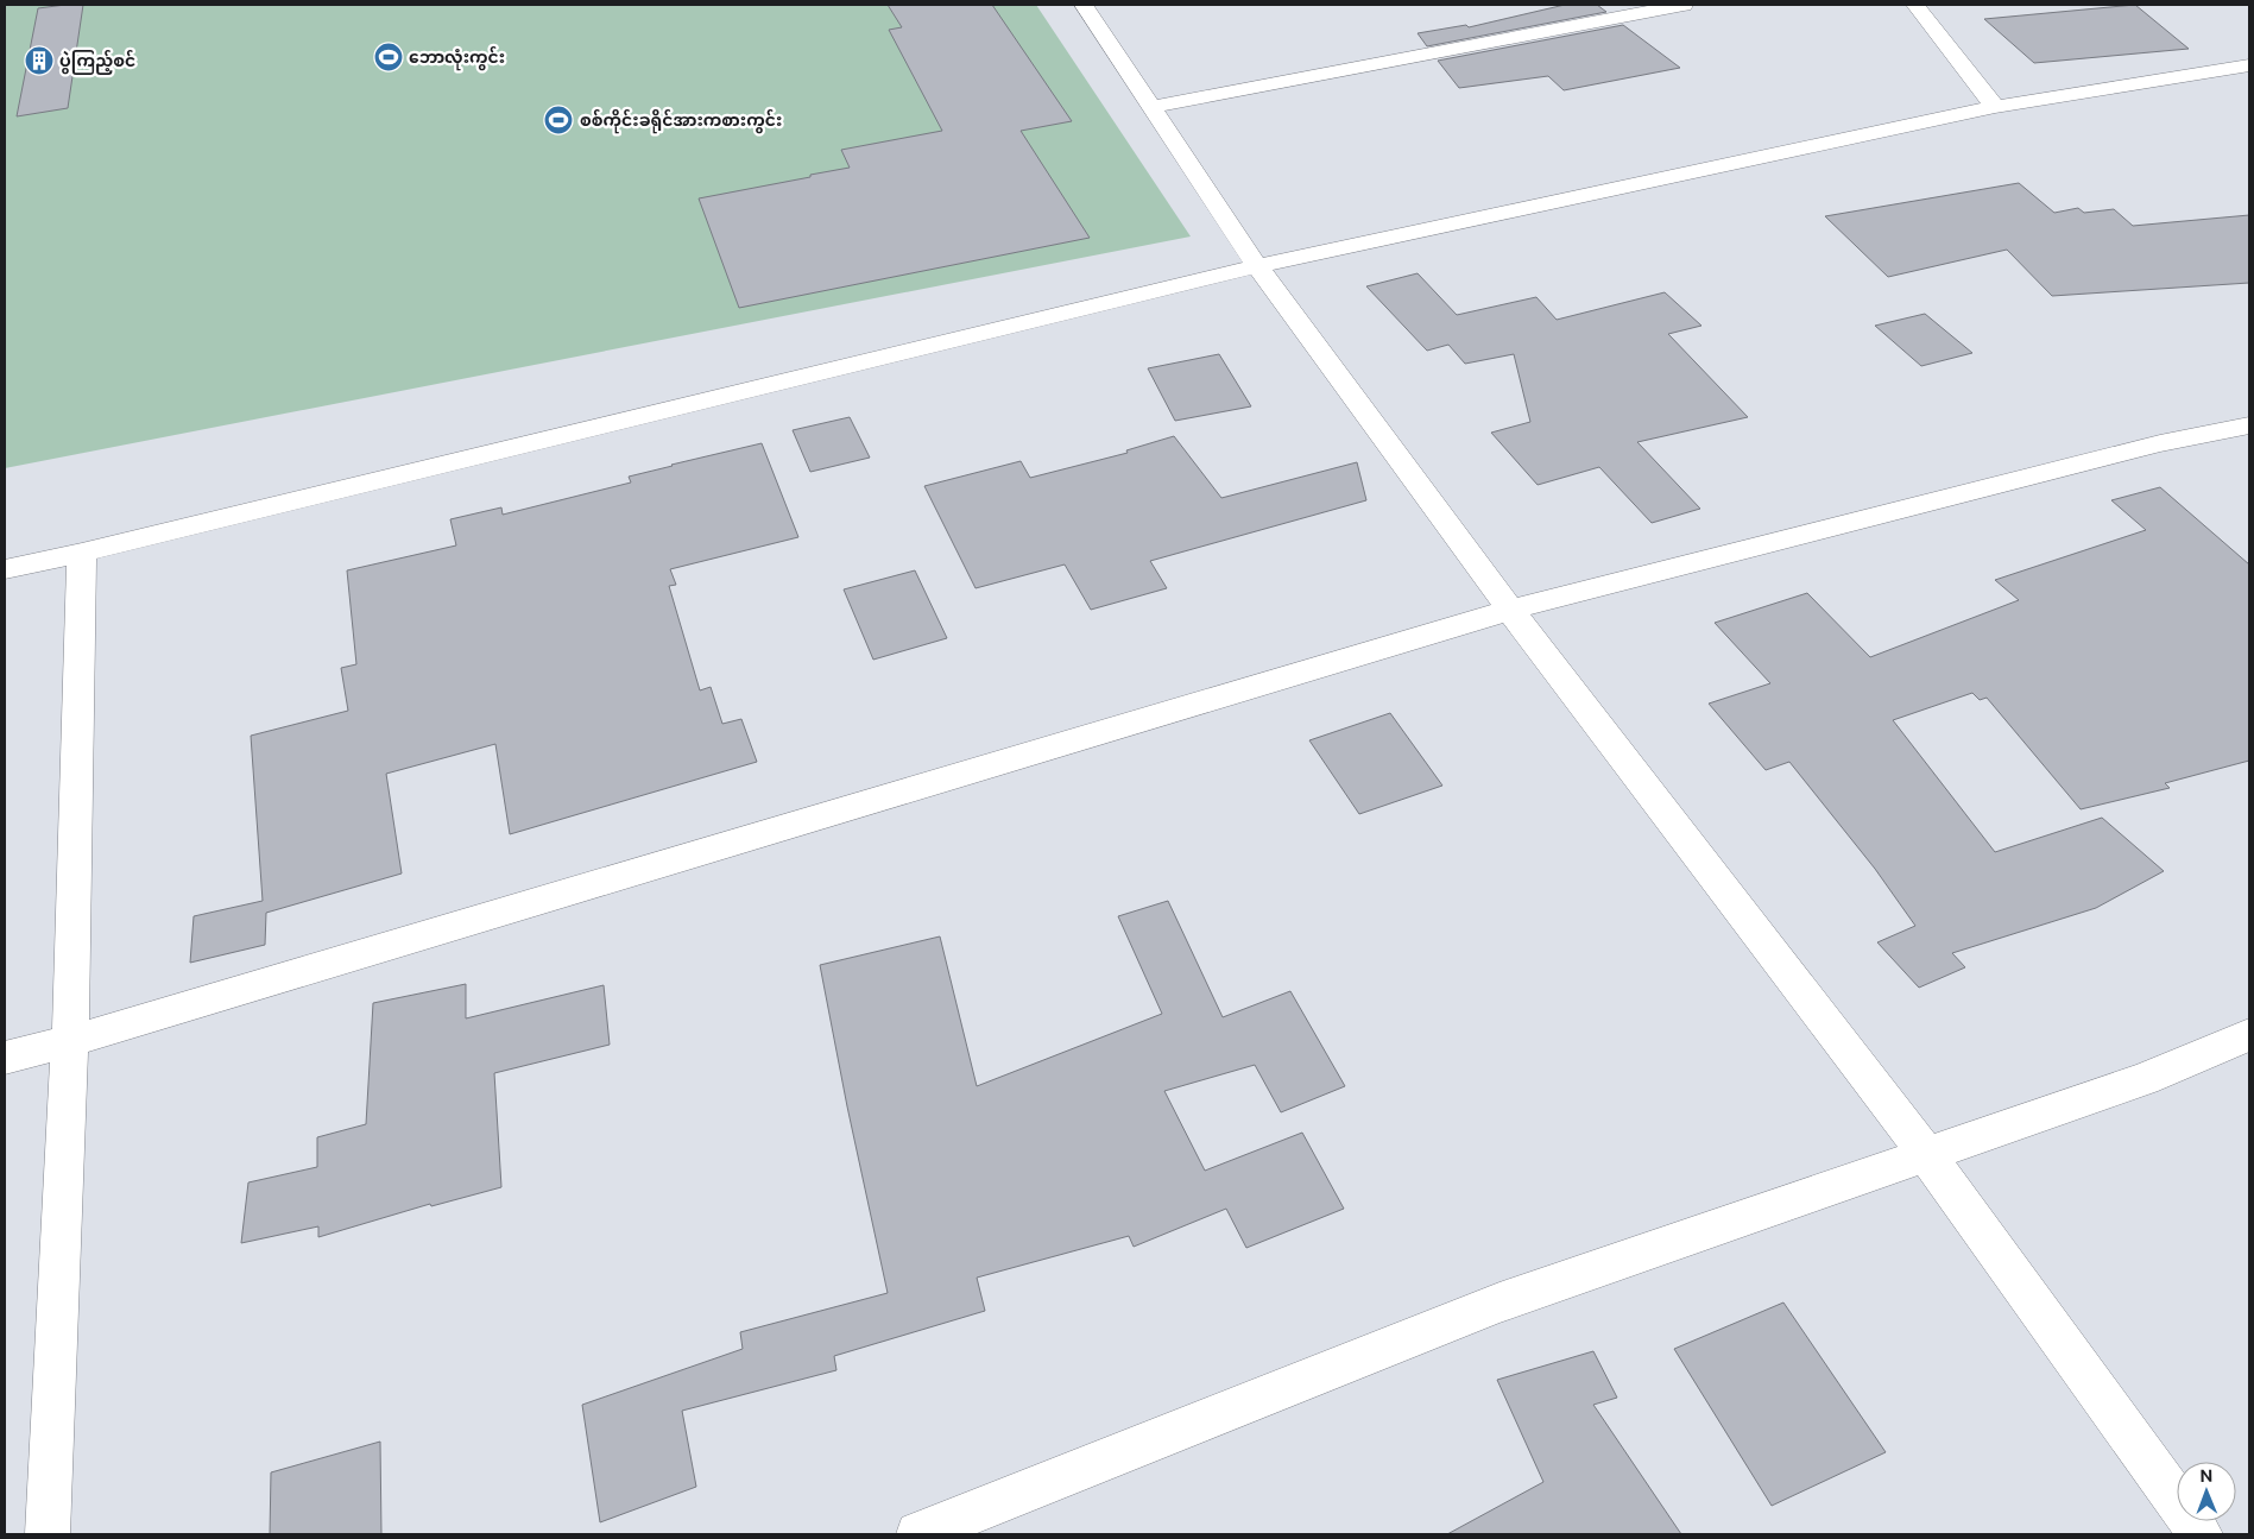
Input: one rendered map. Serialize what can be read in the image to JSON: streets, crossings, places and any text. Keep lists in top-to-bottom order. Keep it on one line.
{"places":{"sports":["ဘောလုံးကွင်း","စစ်ကိုင်းခရိုင်အားကစားကွင်း"],"building":["ပွဲကြည့်စင်"]},"north":"top"}
